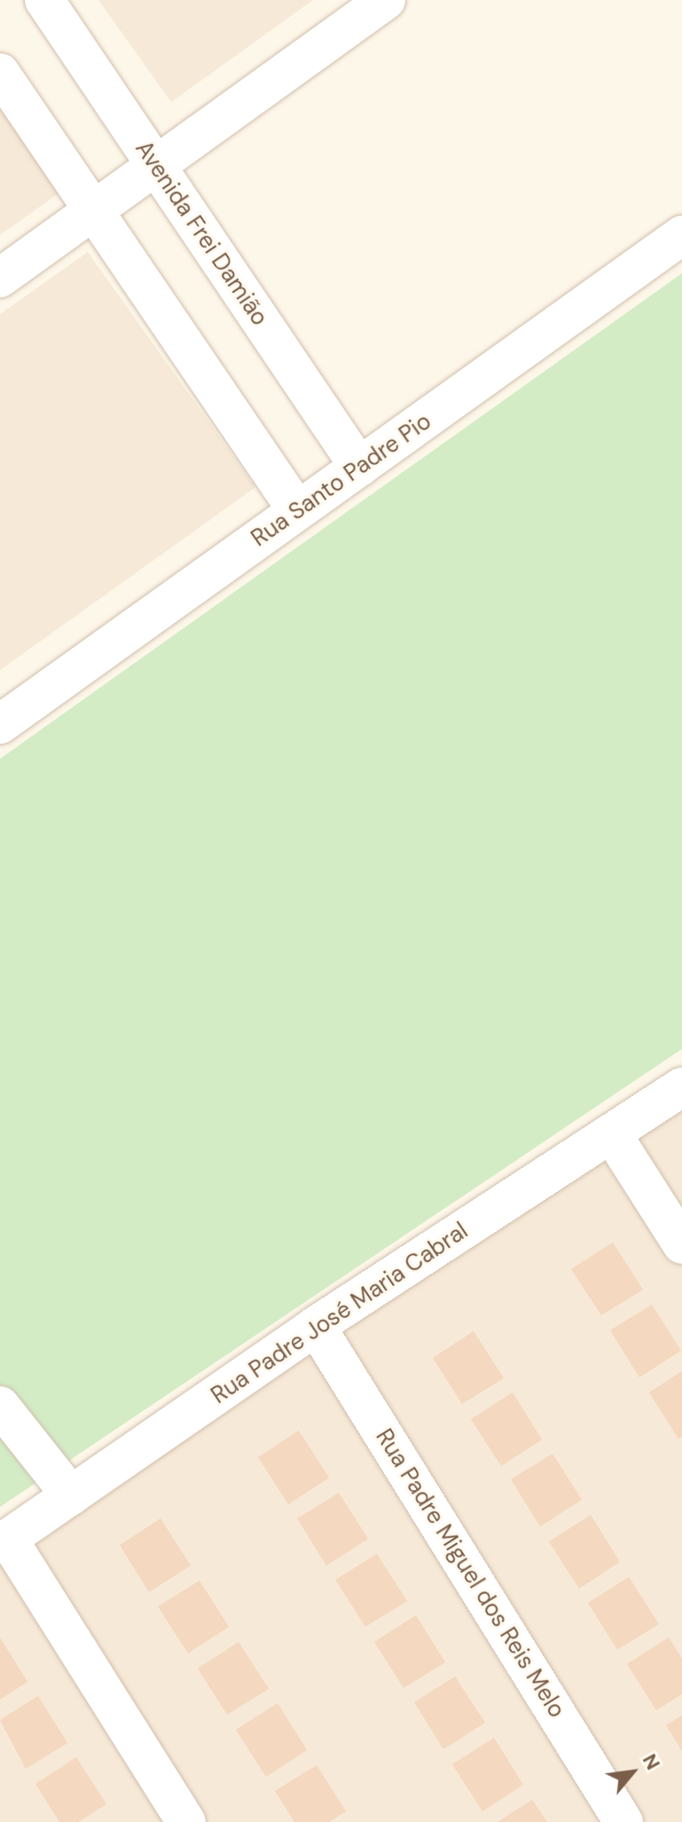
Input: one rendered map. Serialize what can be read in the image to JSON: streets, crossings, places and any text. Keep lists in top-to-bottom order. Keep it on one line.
{"streets":{"street":["Avenida Frei Damião","Rua Santo Padre Pio","Rua Padre José Maria Cabral","Rua Padre Miguel dos Reis Melo"]},"crossings":[["Avenida Frei Damião","Rua Santo Padre Pio"],["Rua Padre José Maria Cabral","Rua Padre Miguel dos Reis Melo"]],"north":"top right"}
